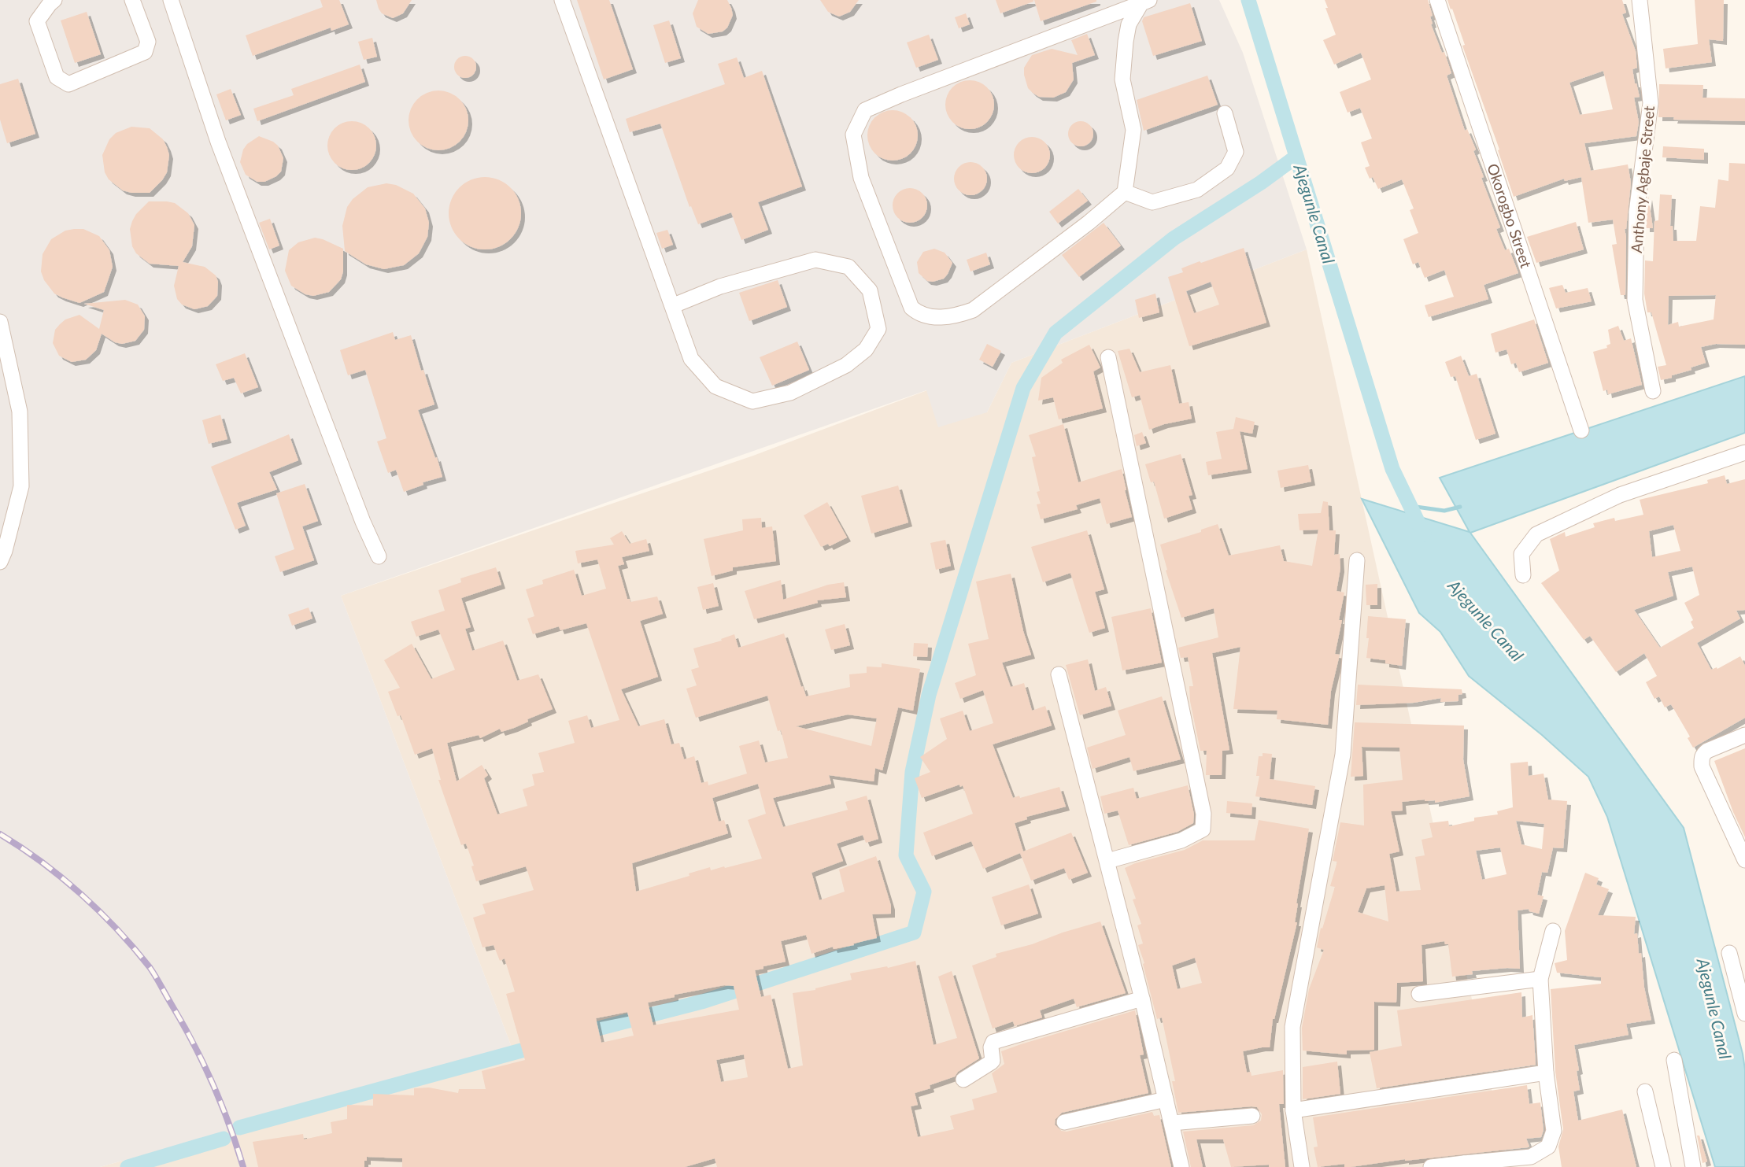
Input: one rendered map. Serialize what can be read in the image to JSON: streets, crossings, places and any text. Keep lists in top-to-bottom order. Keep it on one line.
{"streets":{"street":["Anthony Agbaje Street","Okorogbo Street"]},"water":["Ajegunle Canal"]}
